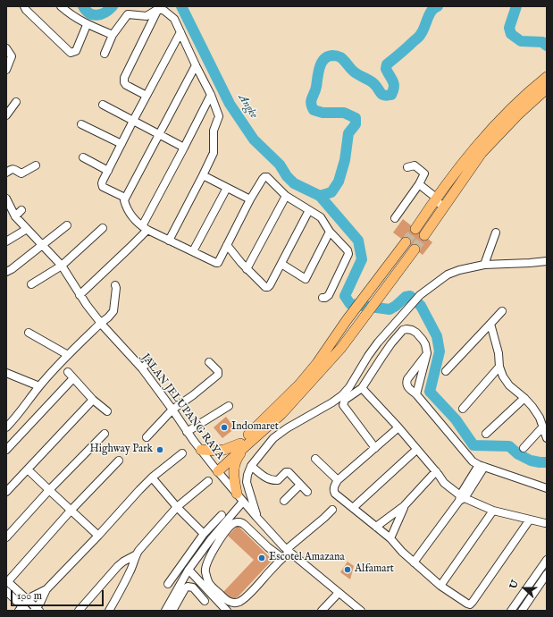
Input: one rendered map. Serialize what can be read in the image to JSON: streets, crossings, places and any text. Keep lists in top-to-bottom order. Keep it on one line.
{"streets":{"street":["JALAN JELUPANG RAYA"]},"water":["Angke"],"places":["Indomaret","Highway Park","Escotel Amazana","Alfamart"],"scale_bar":"100 m","north":"left"}
